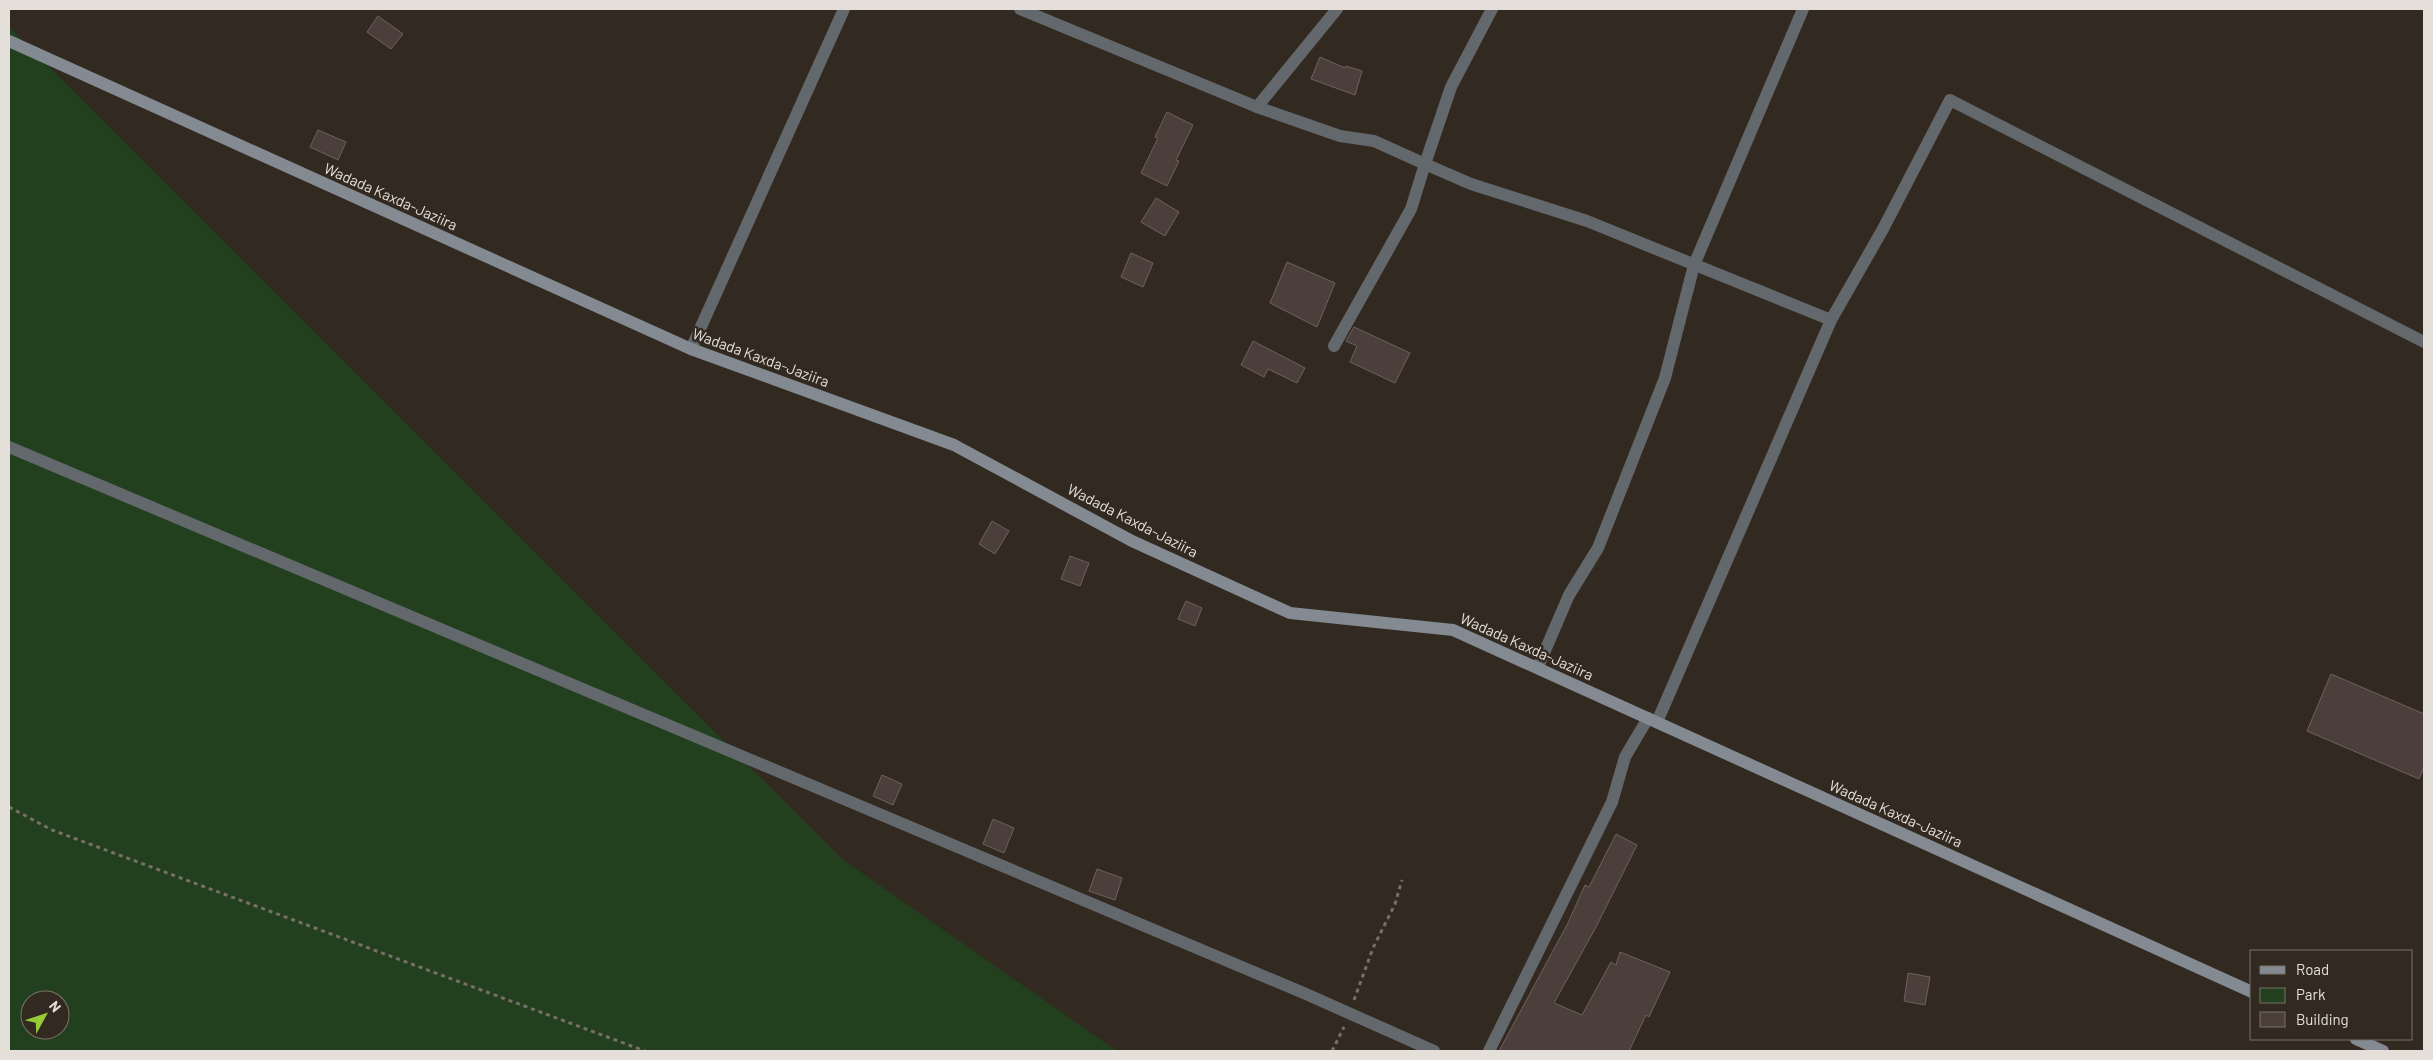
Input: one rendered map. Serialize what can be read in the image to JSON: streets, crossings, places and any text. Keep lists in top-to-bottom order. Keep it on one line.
{"streets":{"street":["Wadada Kaxda-Jaziira"]},"legend":["Road","Park","Building"],"north":"top right"}
